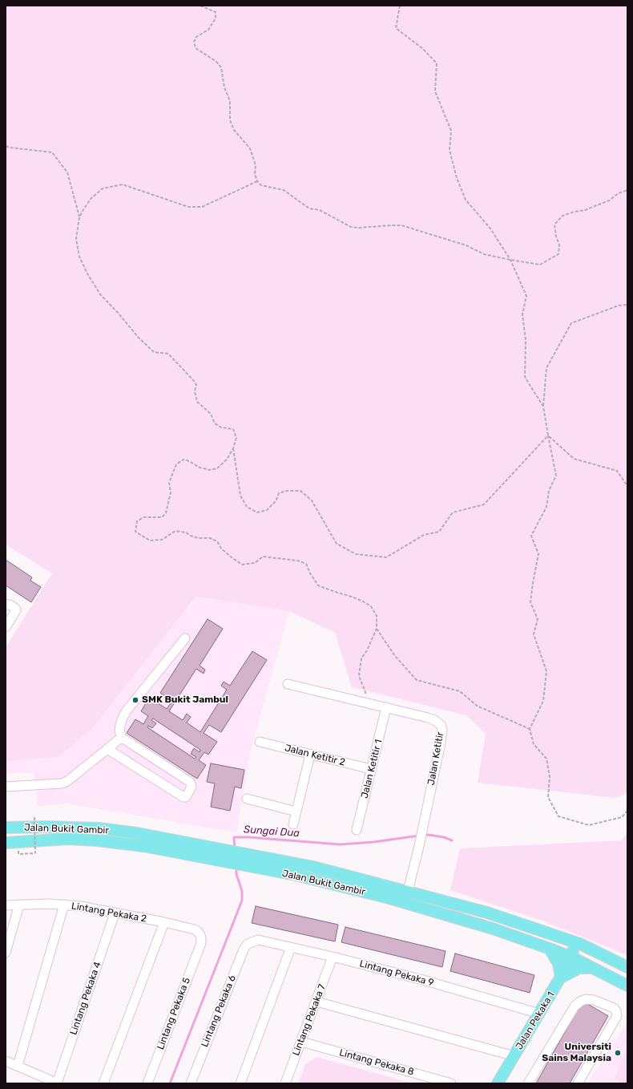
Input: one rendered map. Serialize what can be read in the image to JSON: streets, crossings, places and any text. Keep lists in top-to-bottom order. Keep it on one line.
{"streets":{"main road":["Jalan Bukit Gambir","Jalan Pekaka 1"],"street":["Jalan Ketitir 2","Jalan Ketitir","Jalan Ketitir 1","Lintang Pekaka 2","Lintang Pekaka 9","Lintang Pekaka 4","Lintang Pekaka 6","Lintang Pekaka 5","Lintang Pekaka 7","Lintang Pekaka 8"]},"crossings":[["Jalan Ketitir 2","Jalan Ketitir 1"],["Jalan Ketitir","Jalan Ketitir 1"],["Jalan Ketitir","Jalan Bukit Gambir"],["Jalan Bukit Gambir","Jalan Pekaka 1"],["Lintang Pekaka 2","Lintang Pekaka 4"],["Lintang Pekaka 2","Lintang Pekaka 5"],["Lintang Pekaka 9","Lintang Pekaka 6"],["Lintang Pekaka 9","Lintang Pekaka 7"],["Lintang Pekaka 9","Jalan Pekaka 1"],["Lintang Pekaka 7","Lintang Pekaka 8"]],"water":["Sungai Dua"],"places":["SMK Bukit Jambul","Universiti Sains Malaysia"]}
